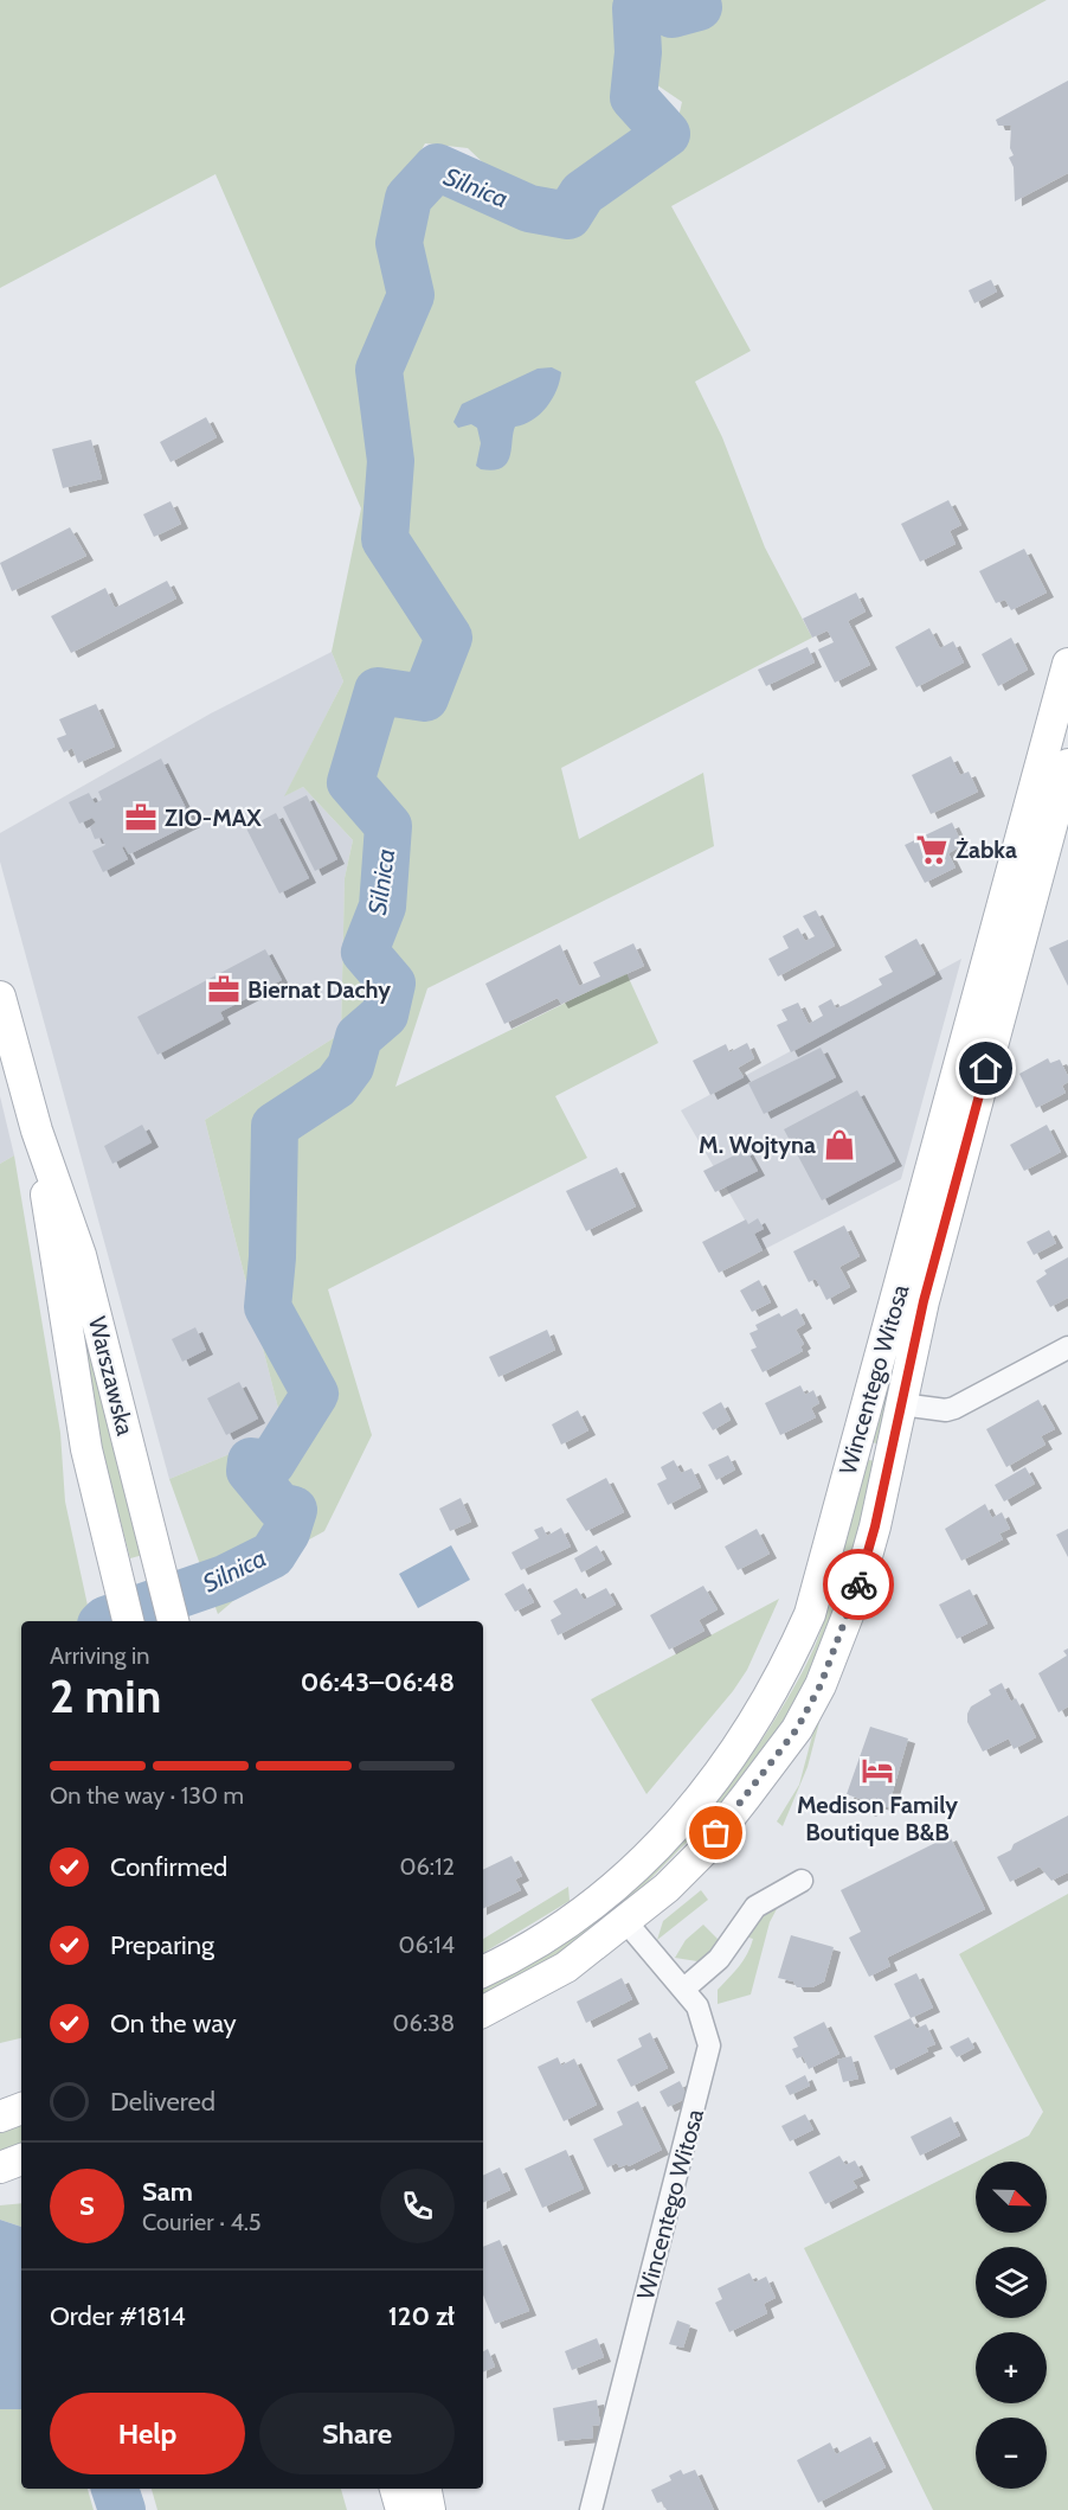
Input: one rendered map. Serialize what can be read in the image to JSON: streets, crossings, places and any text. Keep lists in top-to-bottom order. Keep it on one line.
{"streets":{"main road":["Warszawska","Wincentego Witosa"]},"water":["Silnica"],"places":{"office":["ZIO-MAX","Biernat Dachy"],"supermarket":["Żabka"],"shop":["M. Wojtyna"],"hotel":["Medison Family Boutique B&B"]},"north":"bottom right","page":{"heading":["2 min","Arriving in","06:43–06:48"],"panel":["Sam","Courier · 4.5","Order #1814","120 zł"],"bar":"On the way · 130 m","list":[["Confirmed","06:12"],["Preparing","06:14"],["On the way","06:38"],"Delivered"],"map_buttons":["+","−"],"round":"S","buttons":["Help","Share"]}}
